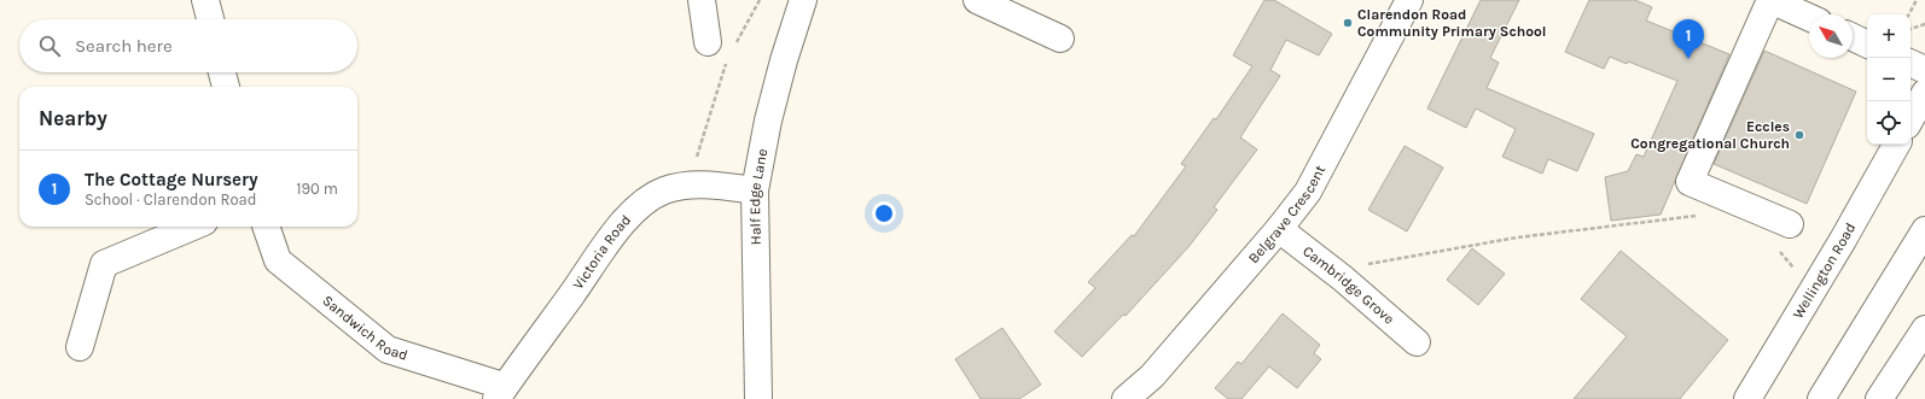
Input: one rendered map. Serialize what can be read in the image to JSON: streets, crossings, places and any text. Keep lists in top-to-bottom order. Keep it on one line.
{"streets":{"main road":["Half Edge Lane","Belgrave Crescent","Victoria Road","Wellington Road","Cambridge Grove","Sandwich Road"]},"crossings":[["Half Edge Lane","Victoria Road"],["Belgrave Crescent","Cambridge Grove"],["Victoria Road","Sandwich Road"]],"places":["Clarendon Road Community Primary School","Eccles Congregational Church"],"north":"top left","page":{"map_buttons":["+","−"],"pins":"1","search":"Search here","heading":"Nearby","list":[{"mark":"1","name":"The Cottage Nursery","note":"School · Clarendon Road","value":"190 m"}]}}
